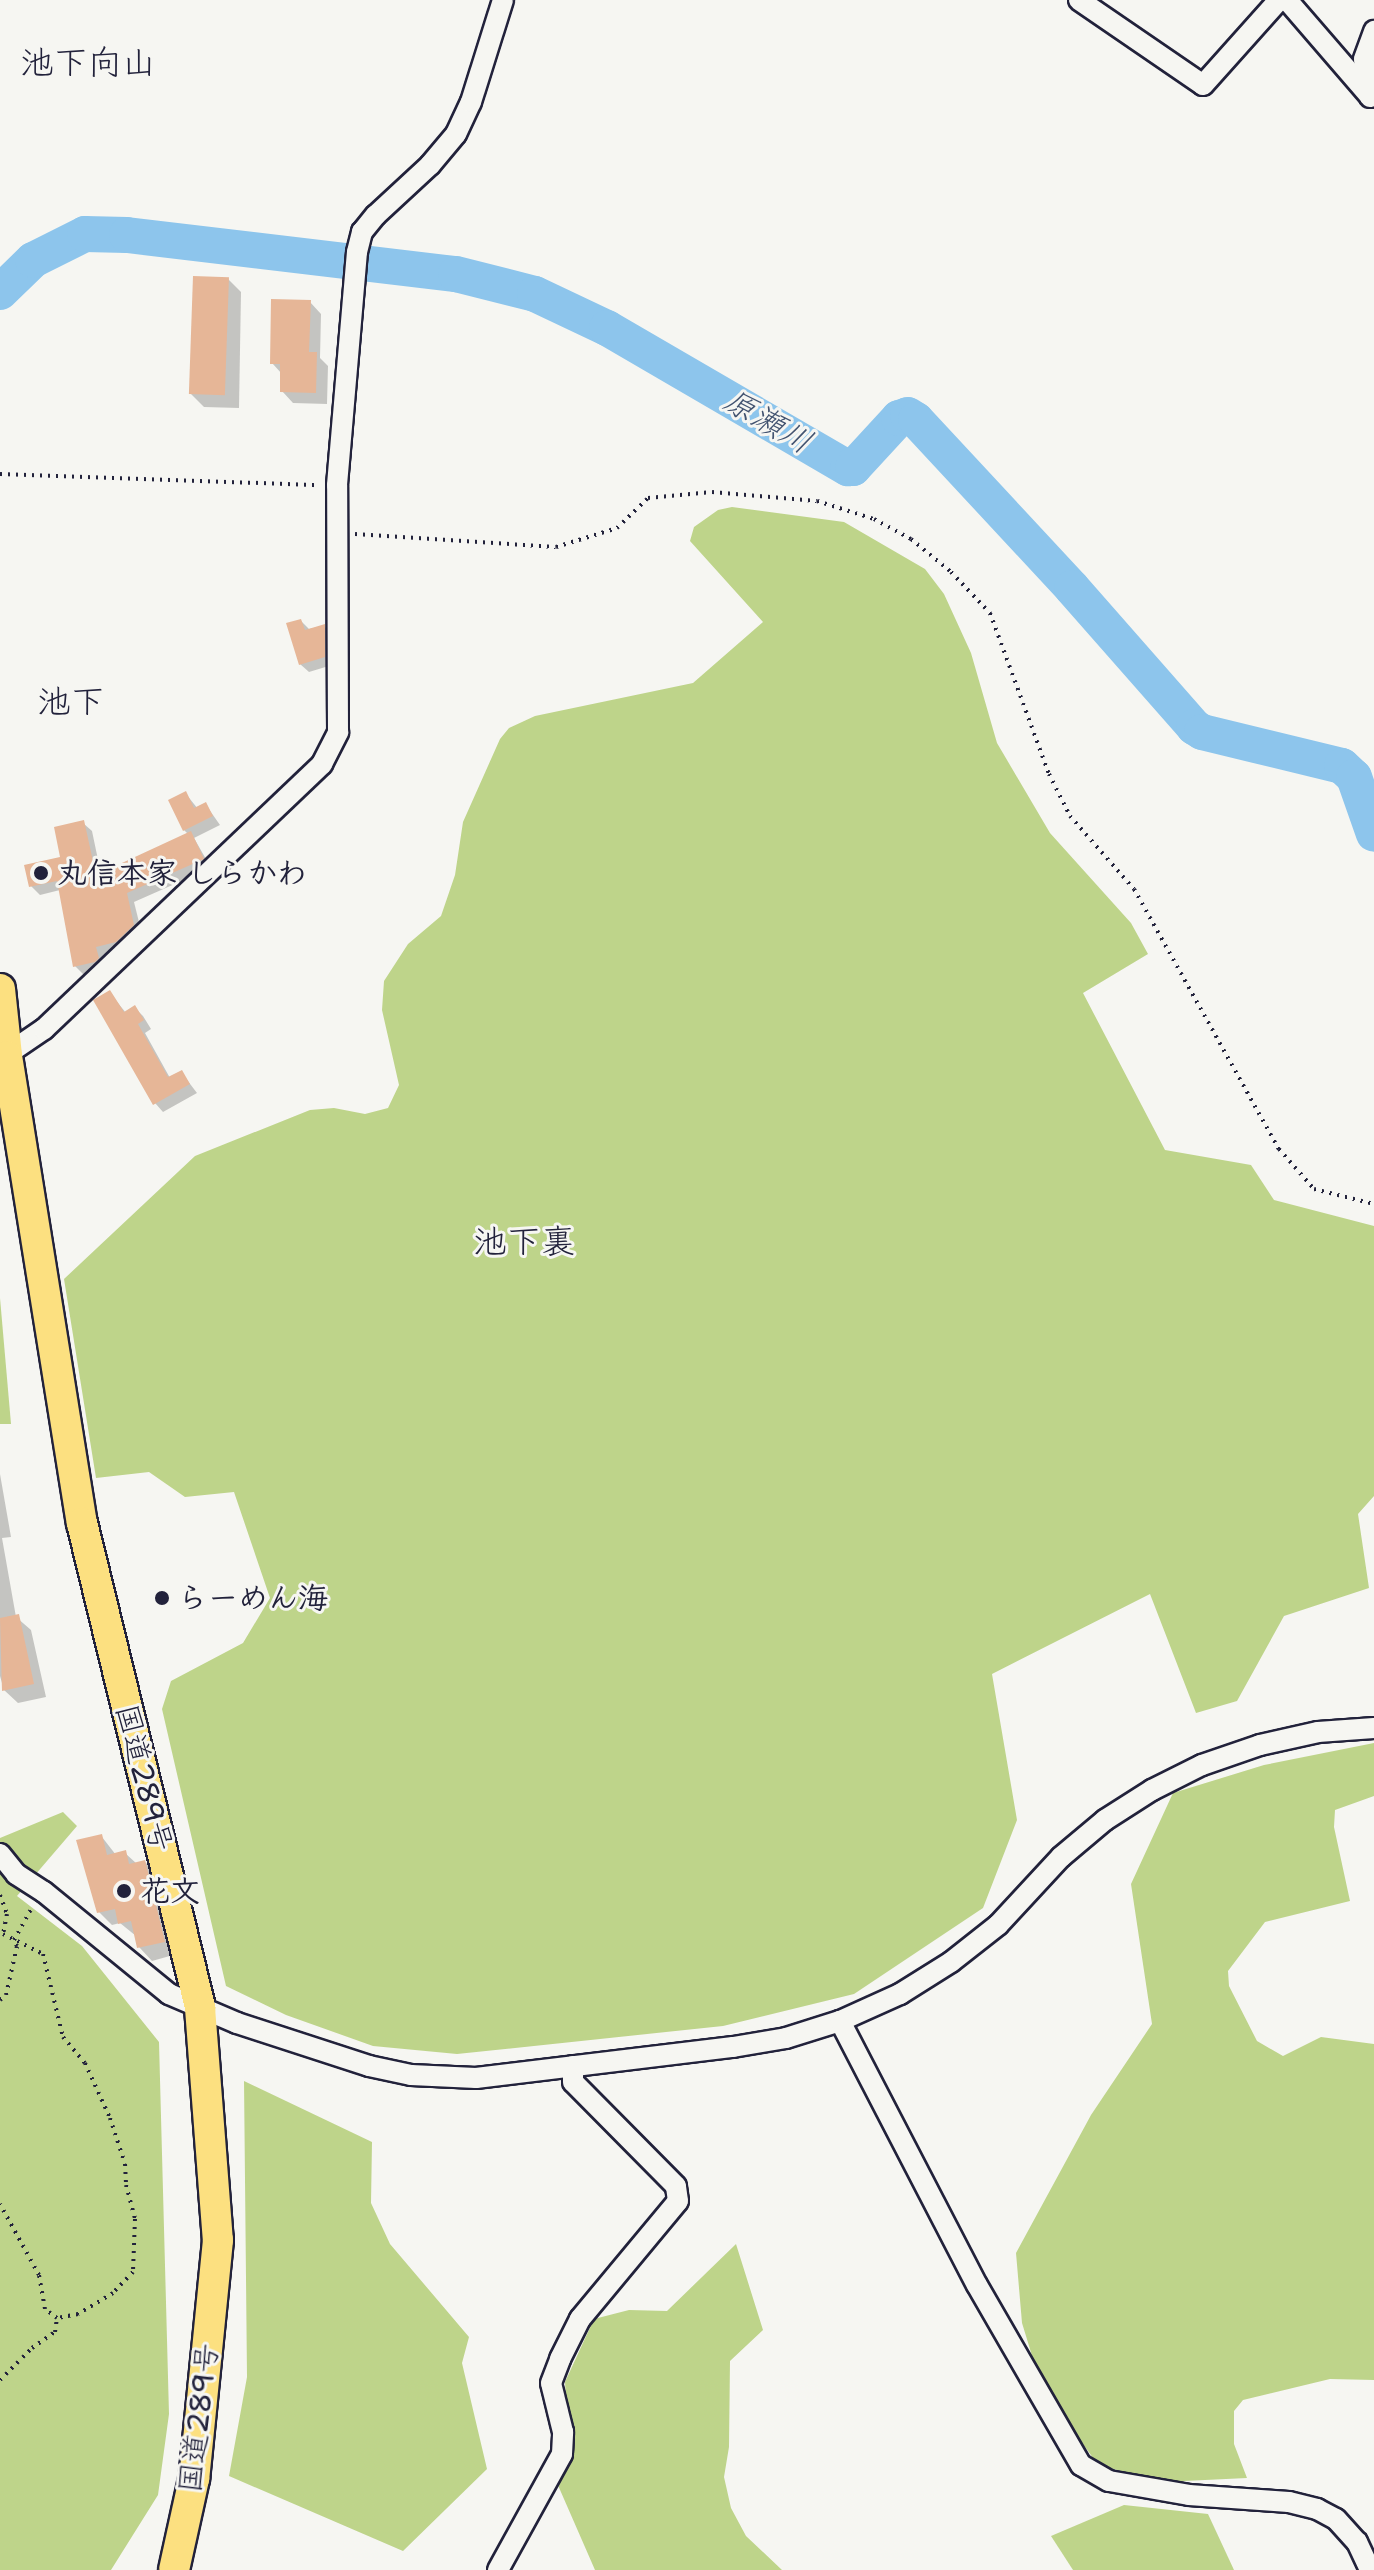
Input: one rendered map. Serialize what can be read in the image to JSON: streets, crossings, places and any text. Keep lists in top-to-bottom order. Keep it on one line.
{"streets":{"highway":["国道289号"]},"districts":["池下向山","池下","池下裏"],"water":["原瀬川"],"places":["丸信本家 しらかわ","らーめん海","花文"]}
